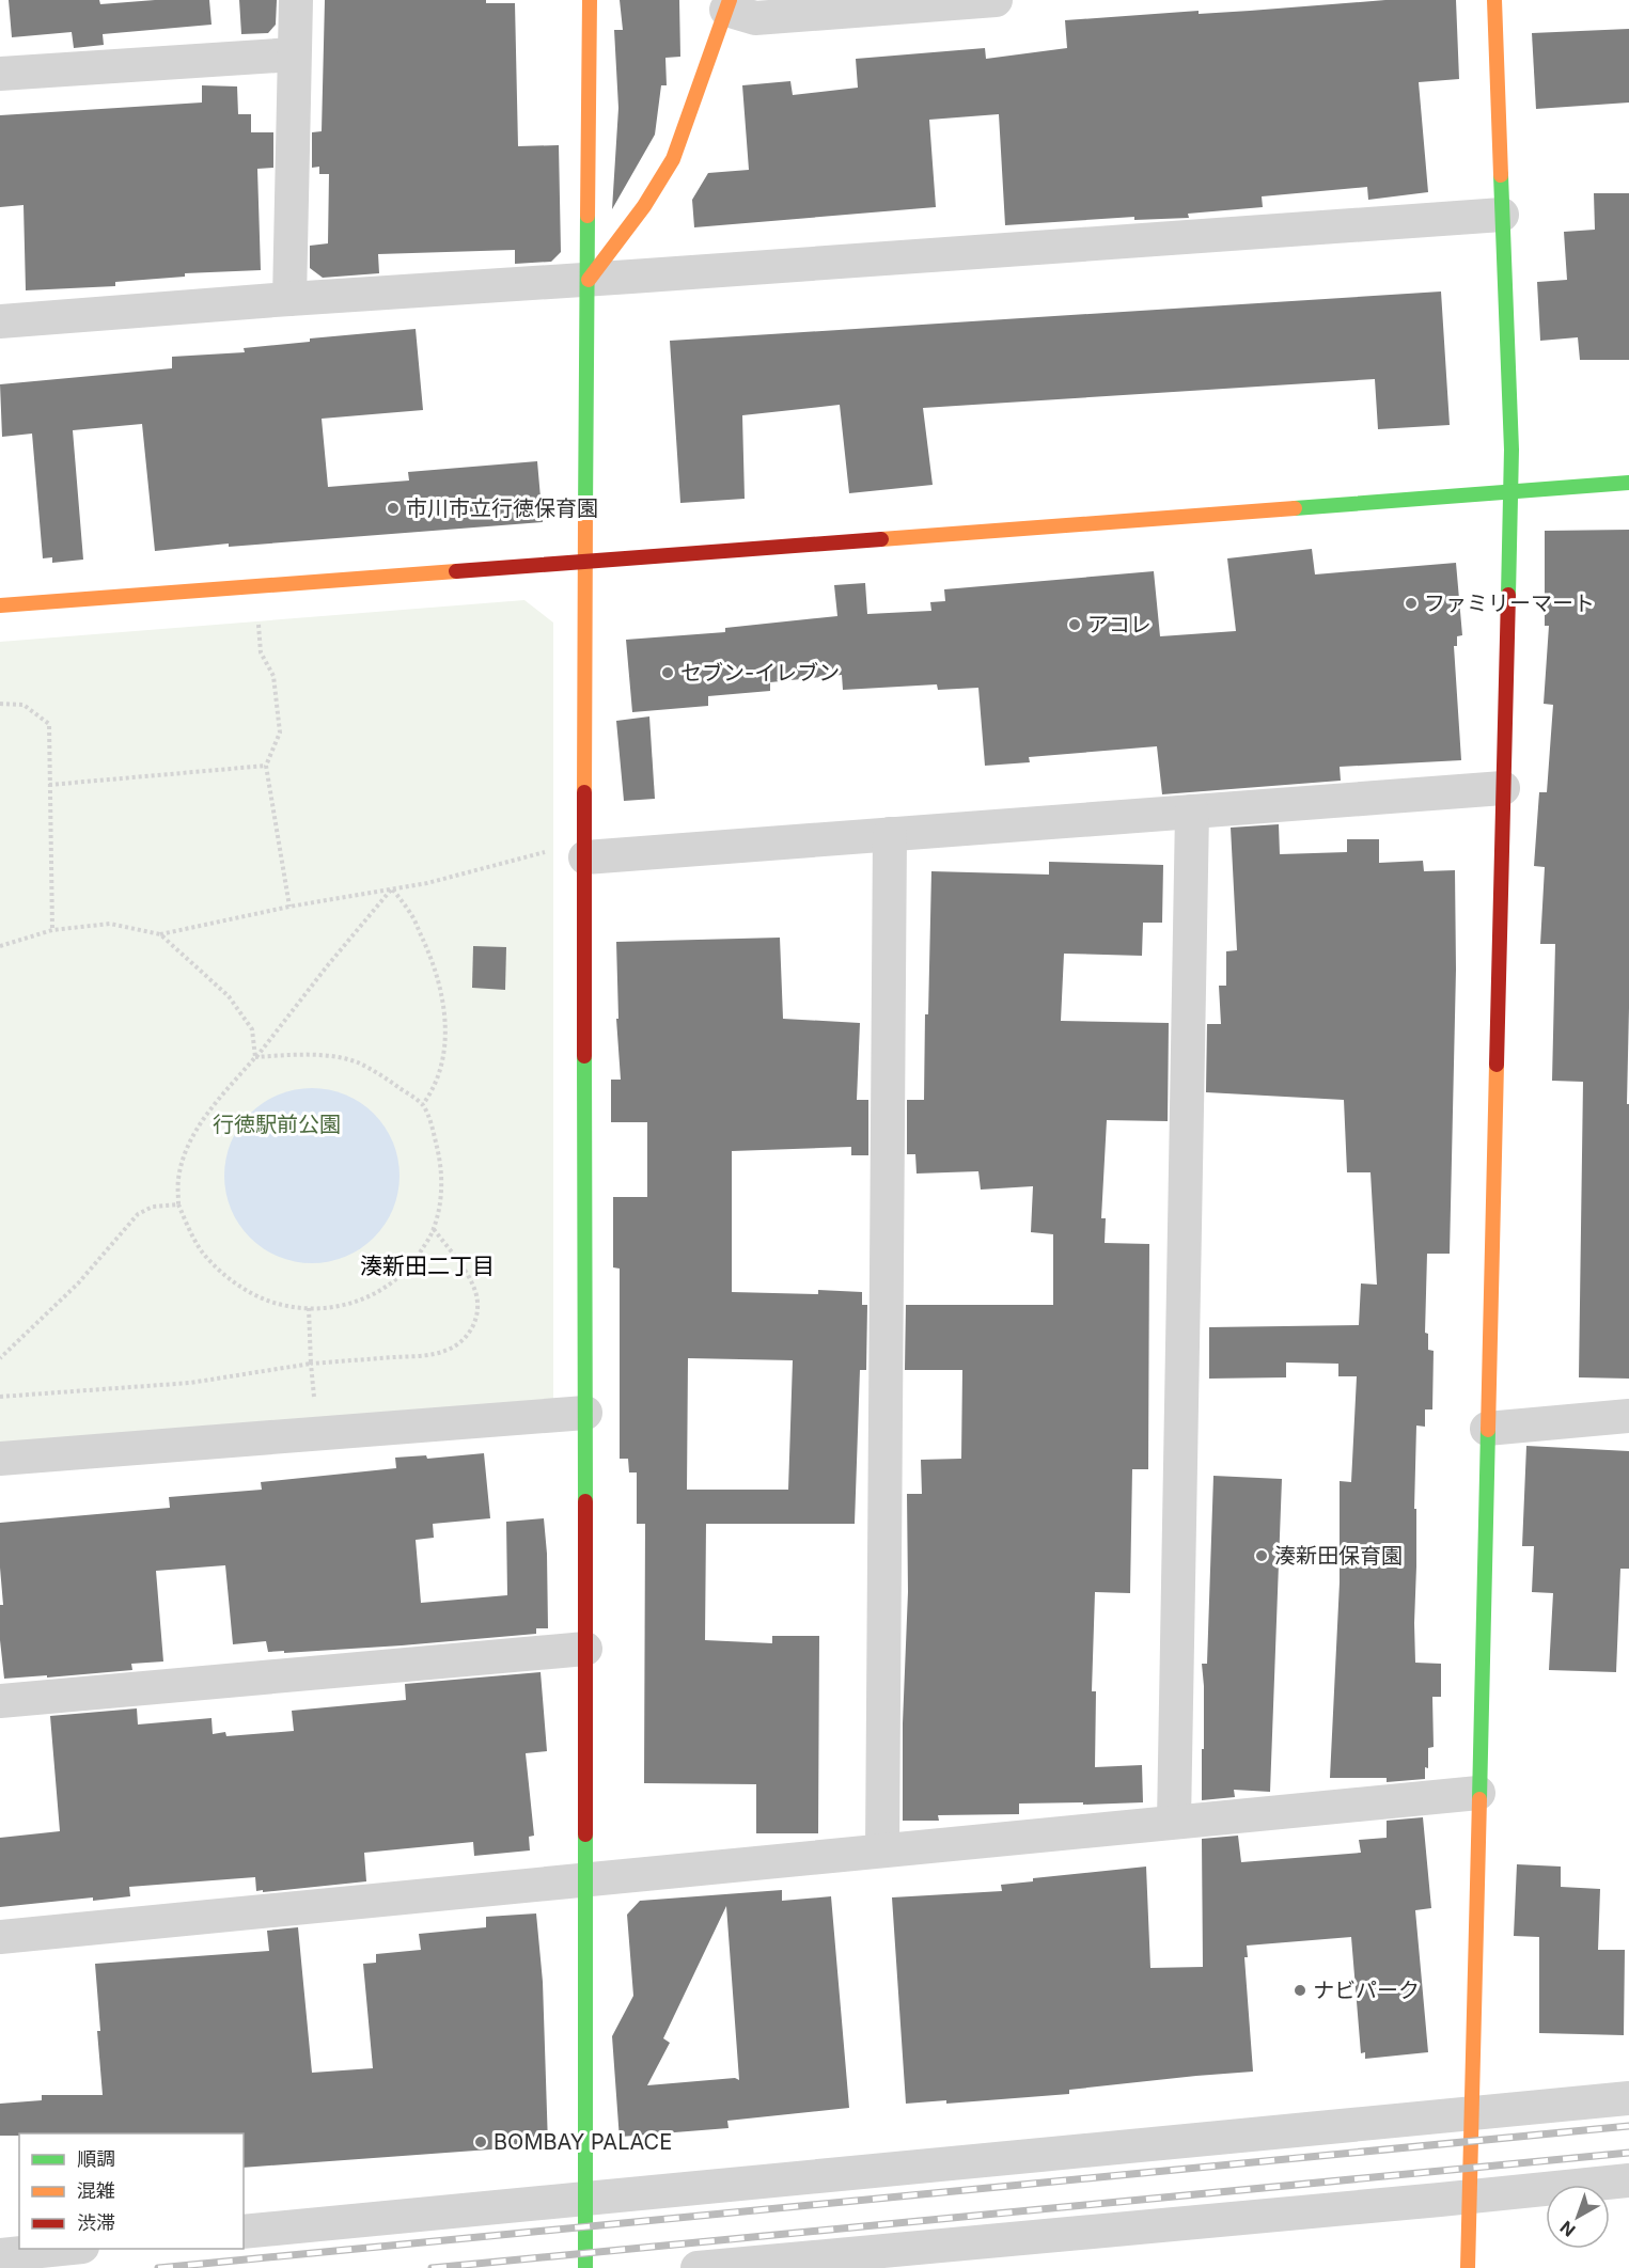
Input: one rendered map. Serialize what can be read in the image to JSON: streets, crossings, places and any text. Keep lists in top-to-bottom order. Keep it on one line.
{"districts":["湊新田二丁目"],"parks":["行徳駅前公園"],"places":["市川市立行徳保育園","ファミリーマート","アコレ","セブン-イレブン","湊新田保育園","ナビパーク","BOMBAY PALACE"],"legend":["順調","混雑","渋滞"],"north":"bottom left"}
